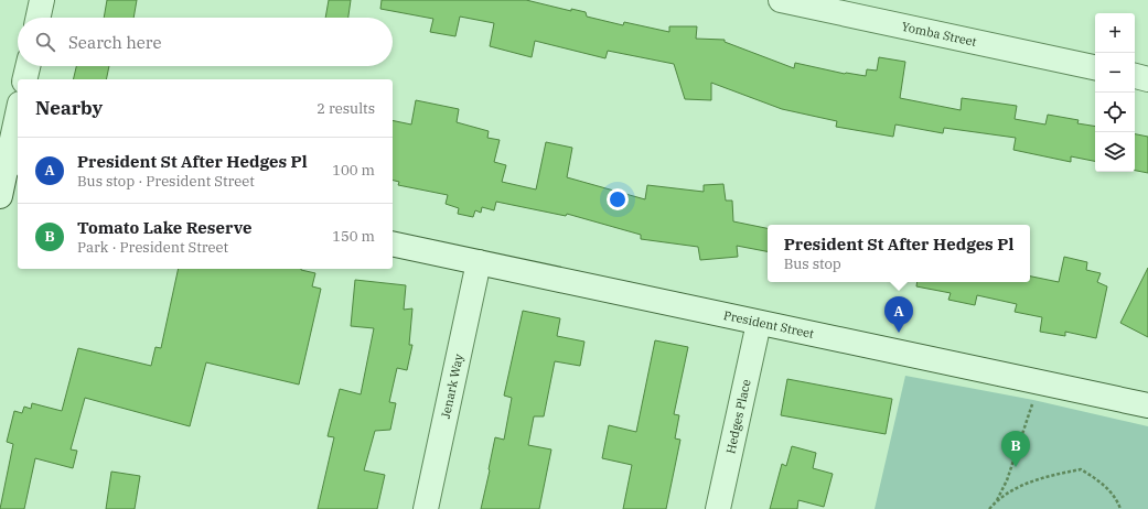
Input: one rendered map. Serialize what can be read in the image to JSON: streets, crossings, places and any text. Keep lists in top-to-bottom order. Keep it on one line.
{"streets":{"street":["Yomba Street","President Street","Jenark Way","Hedges Place"]},"crossings":[["President Street","Jenark Way"],["President Street","Hedges Place"]],"page":{"map_buttons":["+","−"],"search":"Search here","heading":["Nearby","2 results"],"list":[{"mark":"A","name":"President St After Hedges Pl","note":"Bus stop · President Street","value":"100 m"},{"mark":"B","name":"Tomato Lake Reserve","note":"Park · President Street","value":"150 m"}],"popup":["President St After Hedges Pl","Bus stop"],"pins":["A","B"]}}
